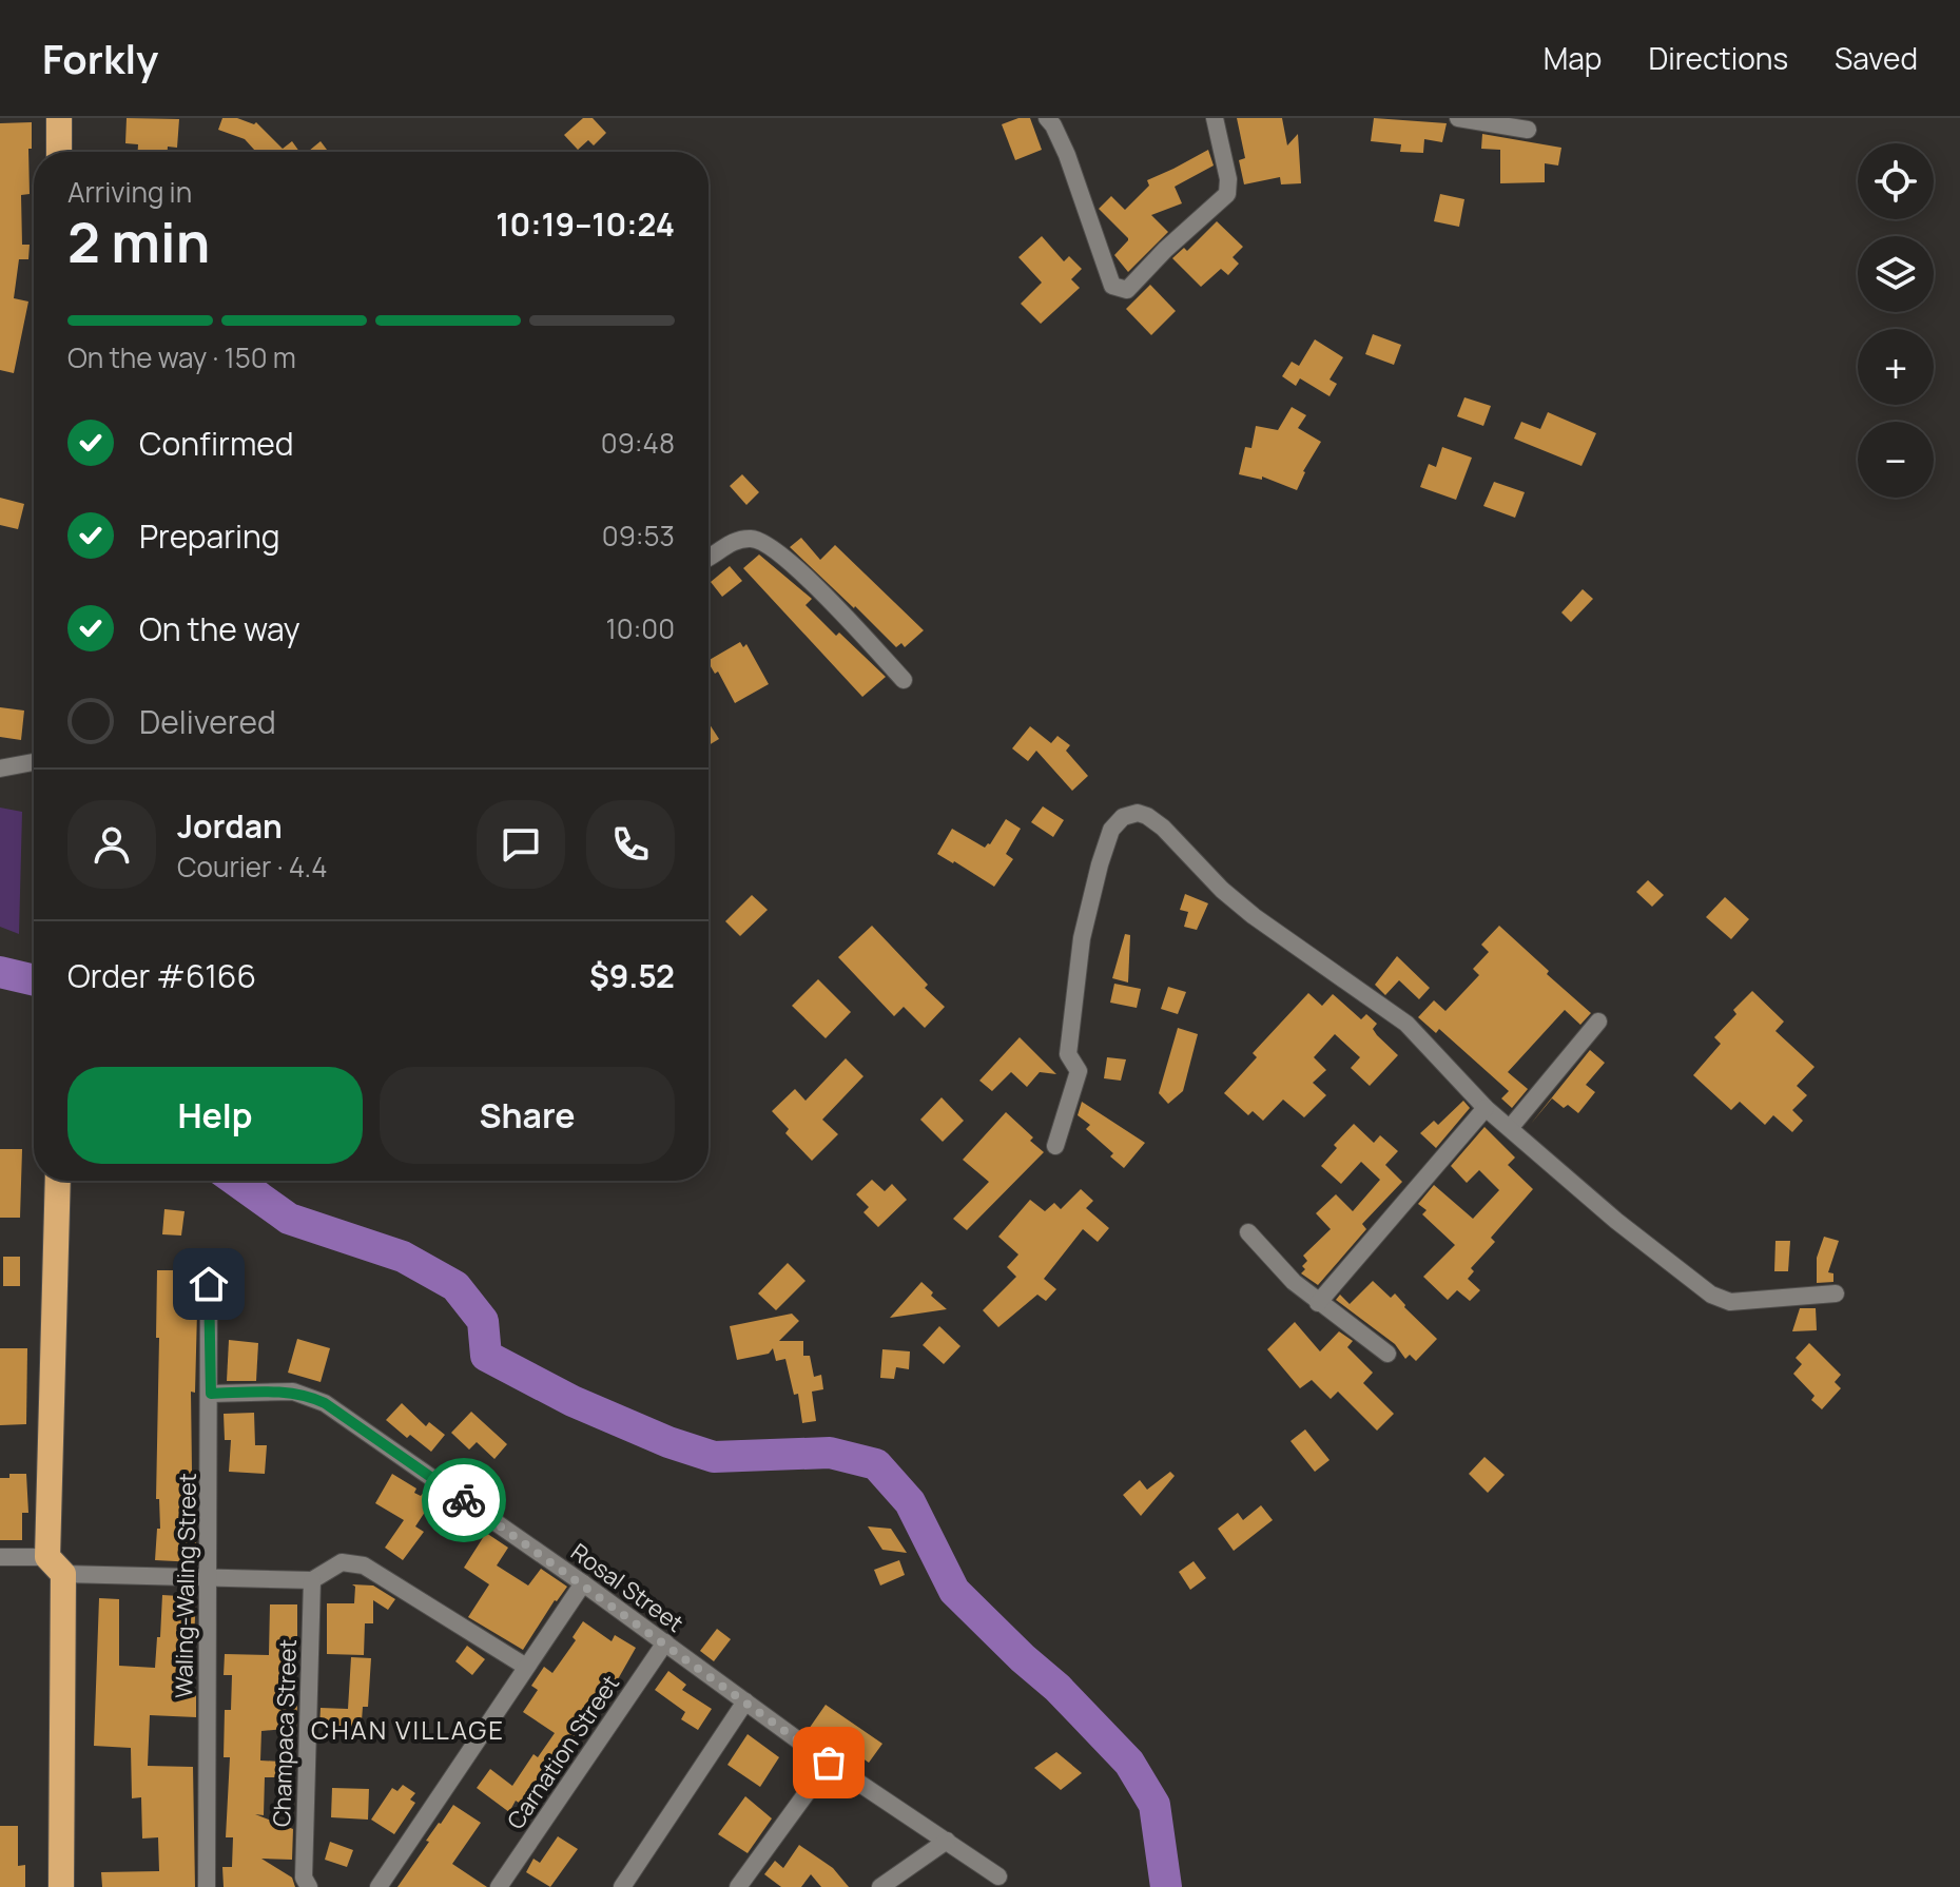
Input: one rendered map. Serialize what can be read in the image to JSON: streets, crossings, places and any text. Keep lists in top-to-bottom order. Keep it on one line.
{"streets":{"street":["Waling-Waling Street","Rosal Street","Champaca Street","Carnation Street"]},"crossings":[["Waling-Waling Street","Rosal Street"],["Rosal Street","Carnation Street"]],"districts":["CHAN VILLAGE"],"page":{"header":"Forkly","nav":["Map","Directions","Saved"],"map_buttons":["+","−"],"heading":["2 min","Arriving in","10:19–10:24"],"panel":["Jordan","Courier · 4.4","Order #6166","$9.52"],"bar":"On the way · 150 m","list":[["Confirmed","09:48"],["Preparing","09:53"],["On the way","10:00"],"Delivered"],"buttons":["Help","Share"]}}
